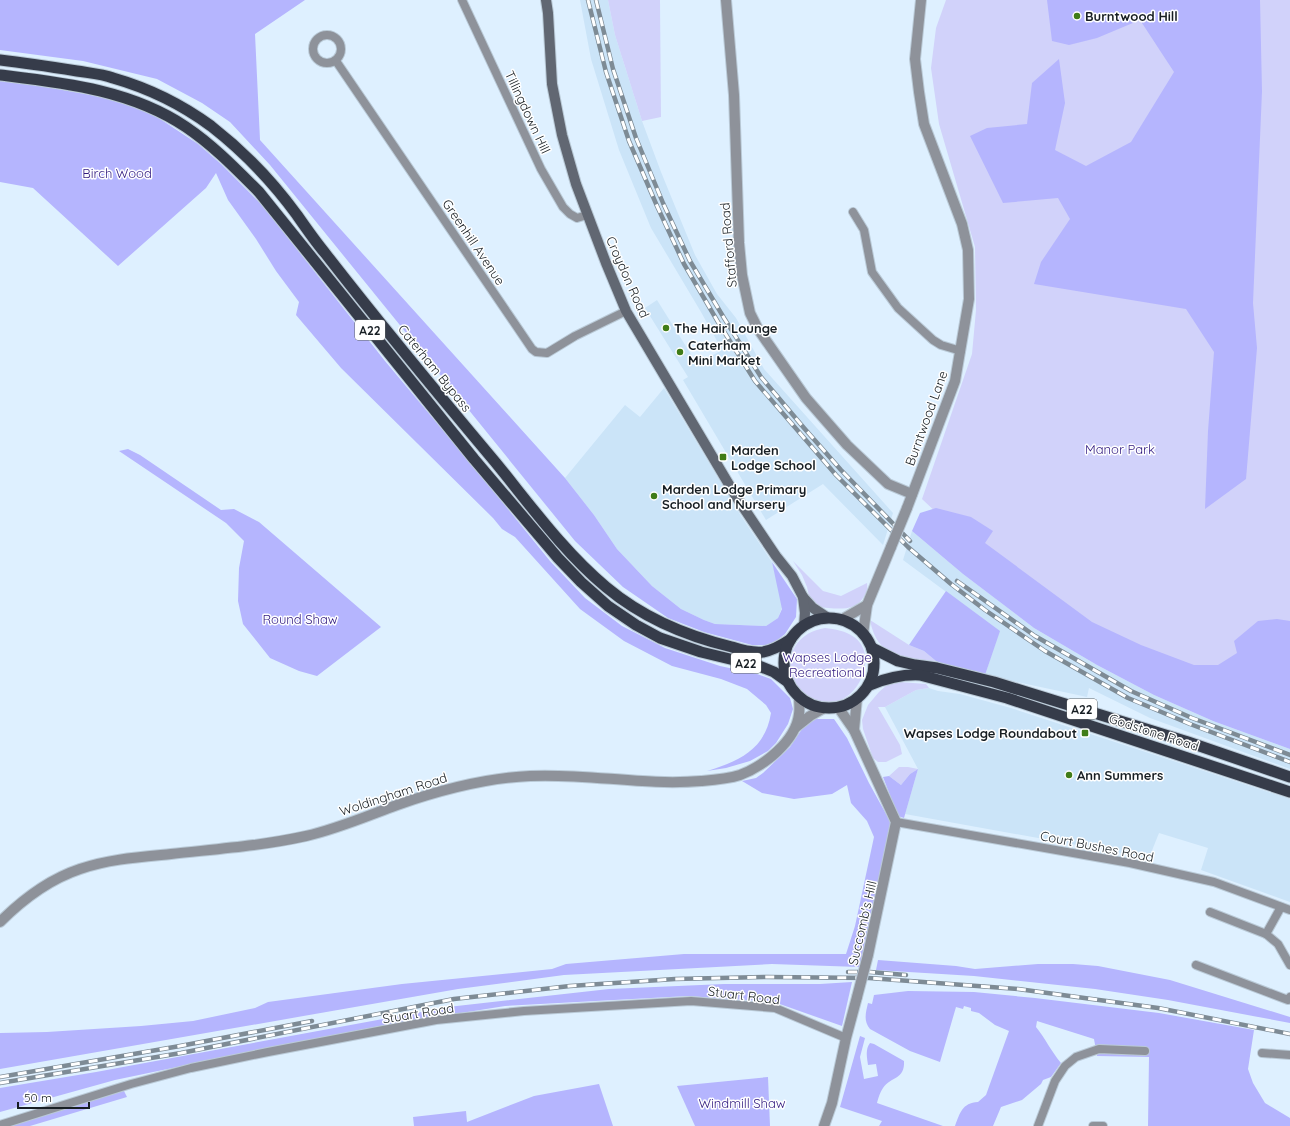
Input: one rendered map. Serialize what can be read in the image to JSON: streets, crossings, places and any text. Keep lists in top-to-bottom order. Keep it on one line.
{"streets":{"highway":["A22","Caterham Bypass","Godstone Road"],"main road":["Croydon Road"],"street":["Tillingdown Hill","Greenhill Avenue","Stafford Road","Burntwood Lane","Woldingham Road","Court Bushes Road","Succomb's Hill","Stuart Road"]},"crossings":[["Tillingdown Hill","Croydon Road"],["Greenhill Avenue","Croydon Road"],["Stafford Road","Burntwood Lane"],["Croydon Road","Caterham Bypass"],["Croydon Road","Burntwood Lane"],["Croydon Road","Godstone Road"],["Croydon Road","Woldingham Road"],["Caterham Bypass","Burntwood Lane"],["Caterham Bypass","Godstone Road"],["Caterham Bypass","Woldingham Road"],["Burntwood Lane","Godstone Road"],["Burntwood Lane","Woldingham Road"],["Godstone Road","Woldingham Road"],["Court Bushes Road","Succomb's Hill"],["Succomb's Hill","Stuart Road"]],"parks":["Birch Wood","Manor Park","Round Shaw","Wapses Lodge Recreational","Windmill Shaw"],"places":{"other":["Burntwood Hill","The Hair Lounge","Caterham Mini Market","Marden Lodge Primary School and Nursery","Ann Summers"],"transit":["Marden Lodge School","Wapses Lodge Roundabout"]},"scale_bar":"50 m"}
